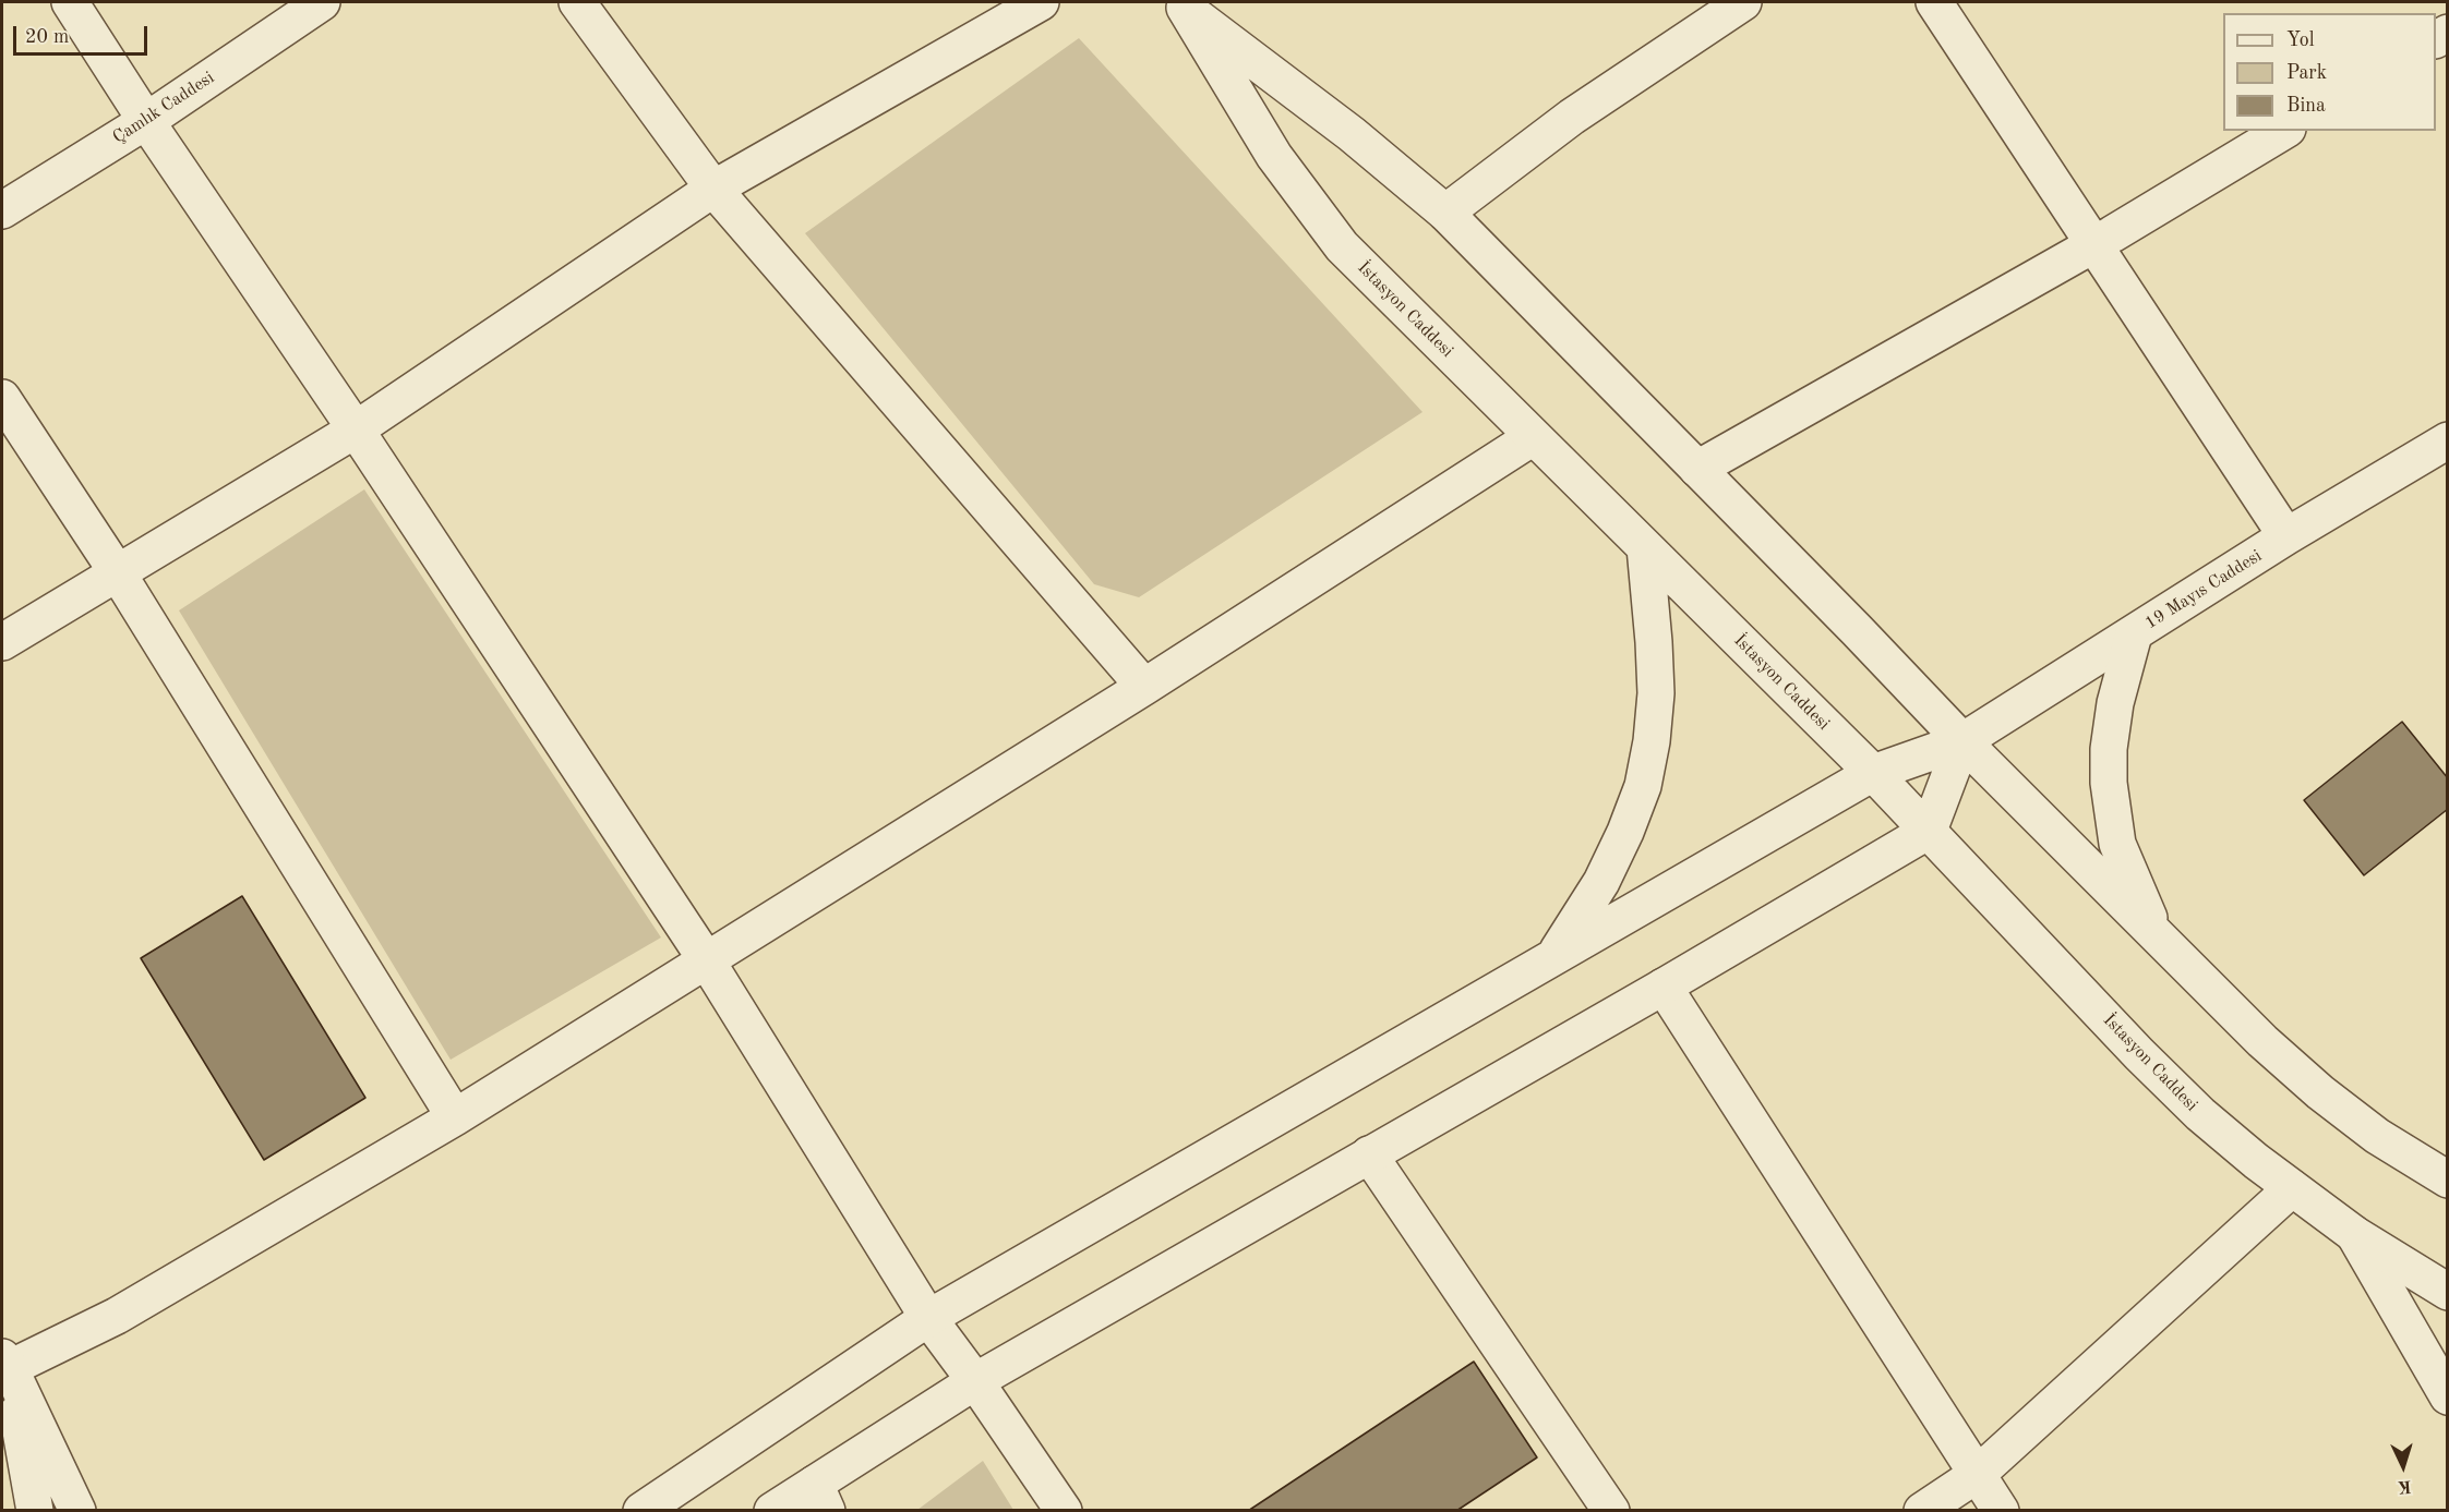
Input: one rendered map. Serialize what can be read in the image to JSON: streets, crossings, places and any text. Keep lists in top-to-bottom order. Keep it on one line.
{"streets":{"street":["Çamlık Caddesi","İstasyon Caddesi","19 Mayıs Caddesi"]},"crossings":[["İstasyon Caddesi","19 Mayıs Caddesi"]],"legend":["Yol","Park","Bina"],"scale_bar":"20 m","north":"bottom"}
